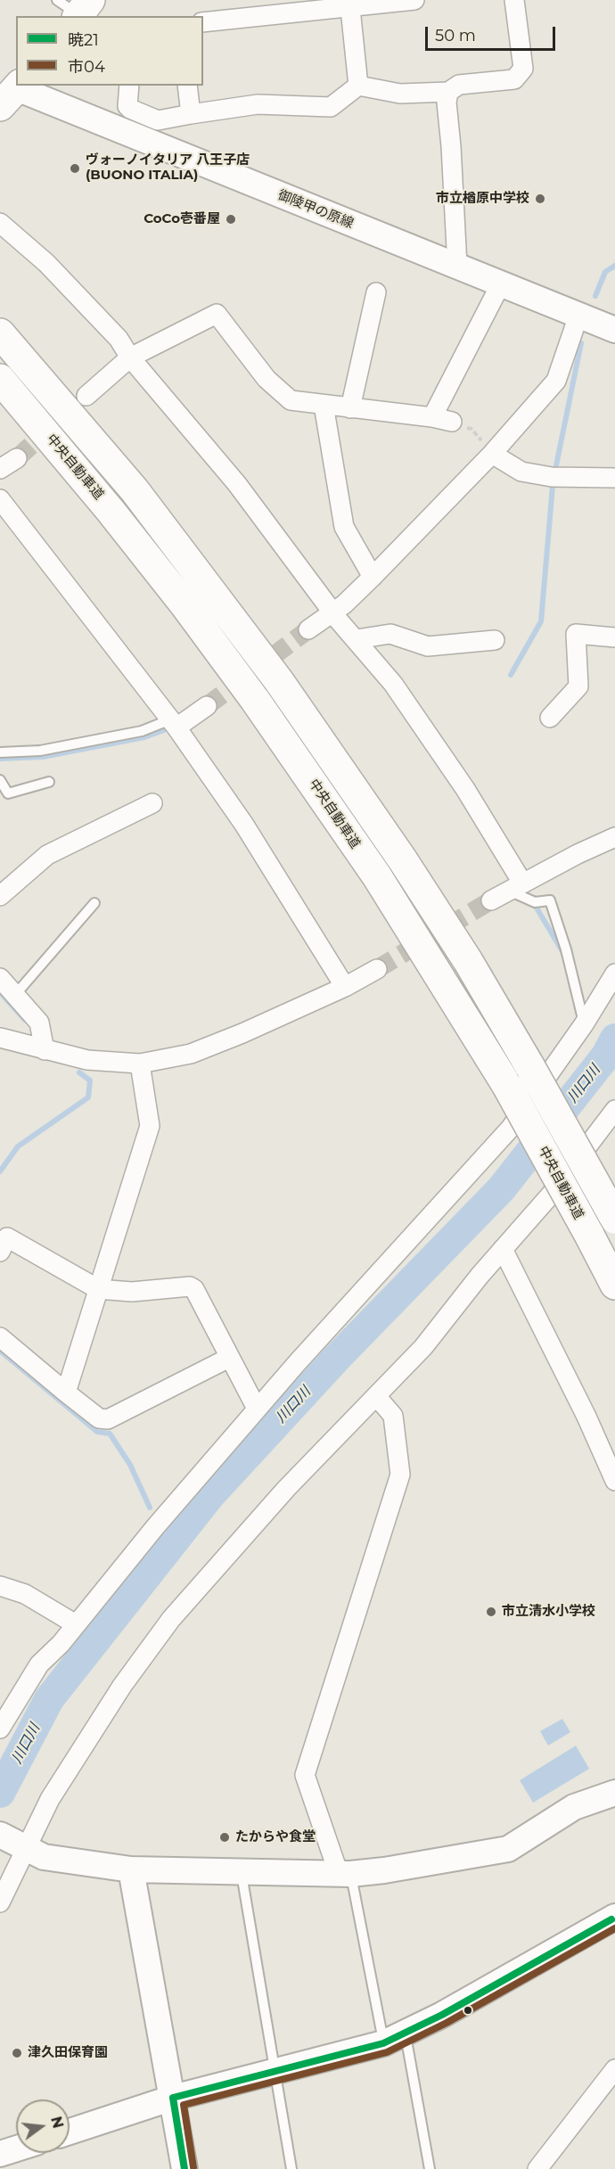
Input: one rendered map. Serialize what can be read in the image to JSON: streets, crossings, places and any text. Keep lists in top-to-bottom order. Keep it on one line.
{"streets":{"highway":["中央自動車道"],"street":["御陵甲の原線"]},"water":["川口川"],"places":["ヴォーノイタリア 八王子店 (BUONO ITALIA)","市立楢原中学校","CoCo壱番屋","市立清水小学校","たからや食堂","津久田保育園"],"lines":["transit line 暁21","transit line 市04"],"legend":["暁21","市04"],"scale_bar":"50 m","north":"right"}
